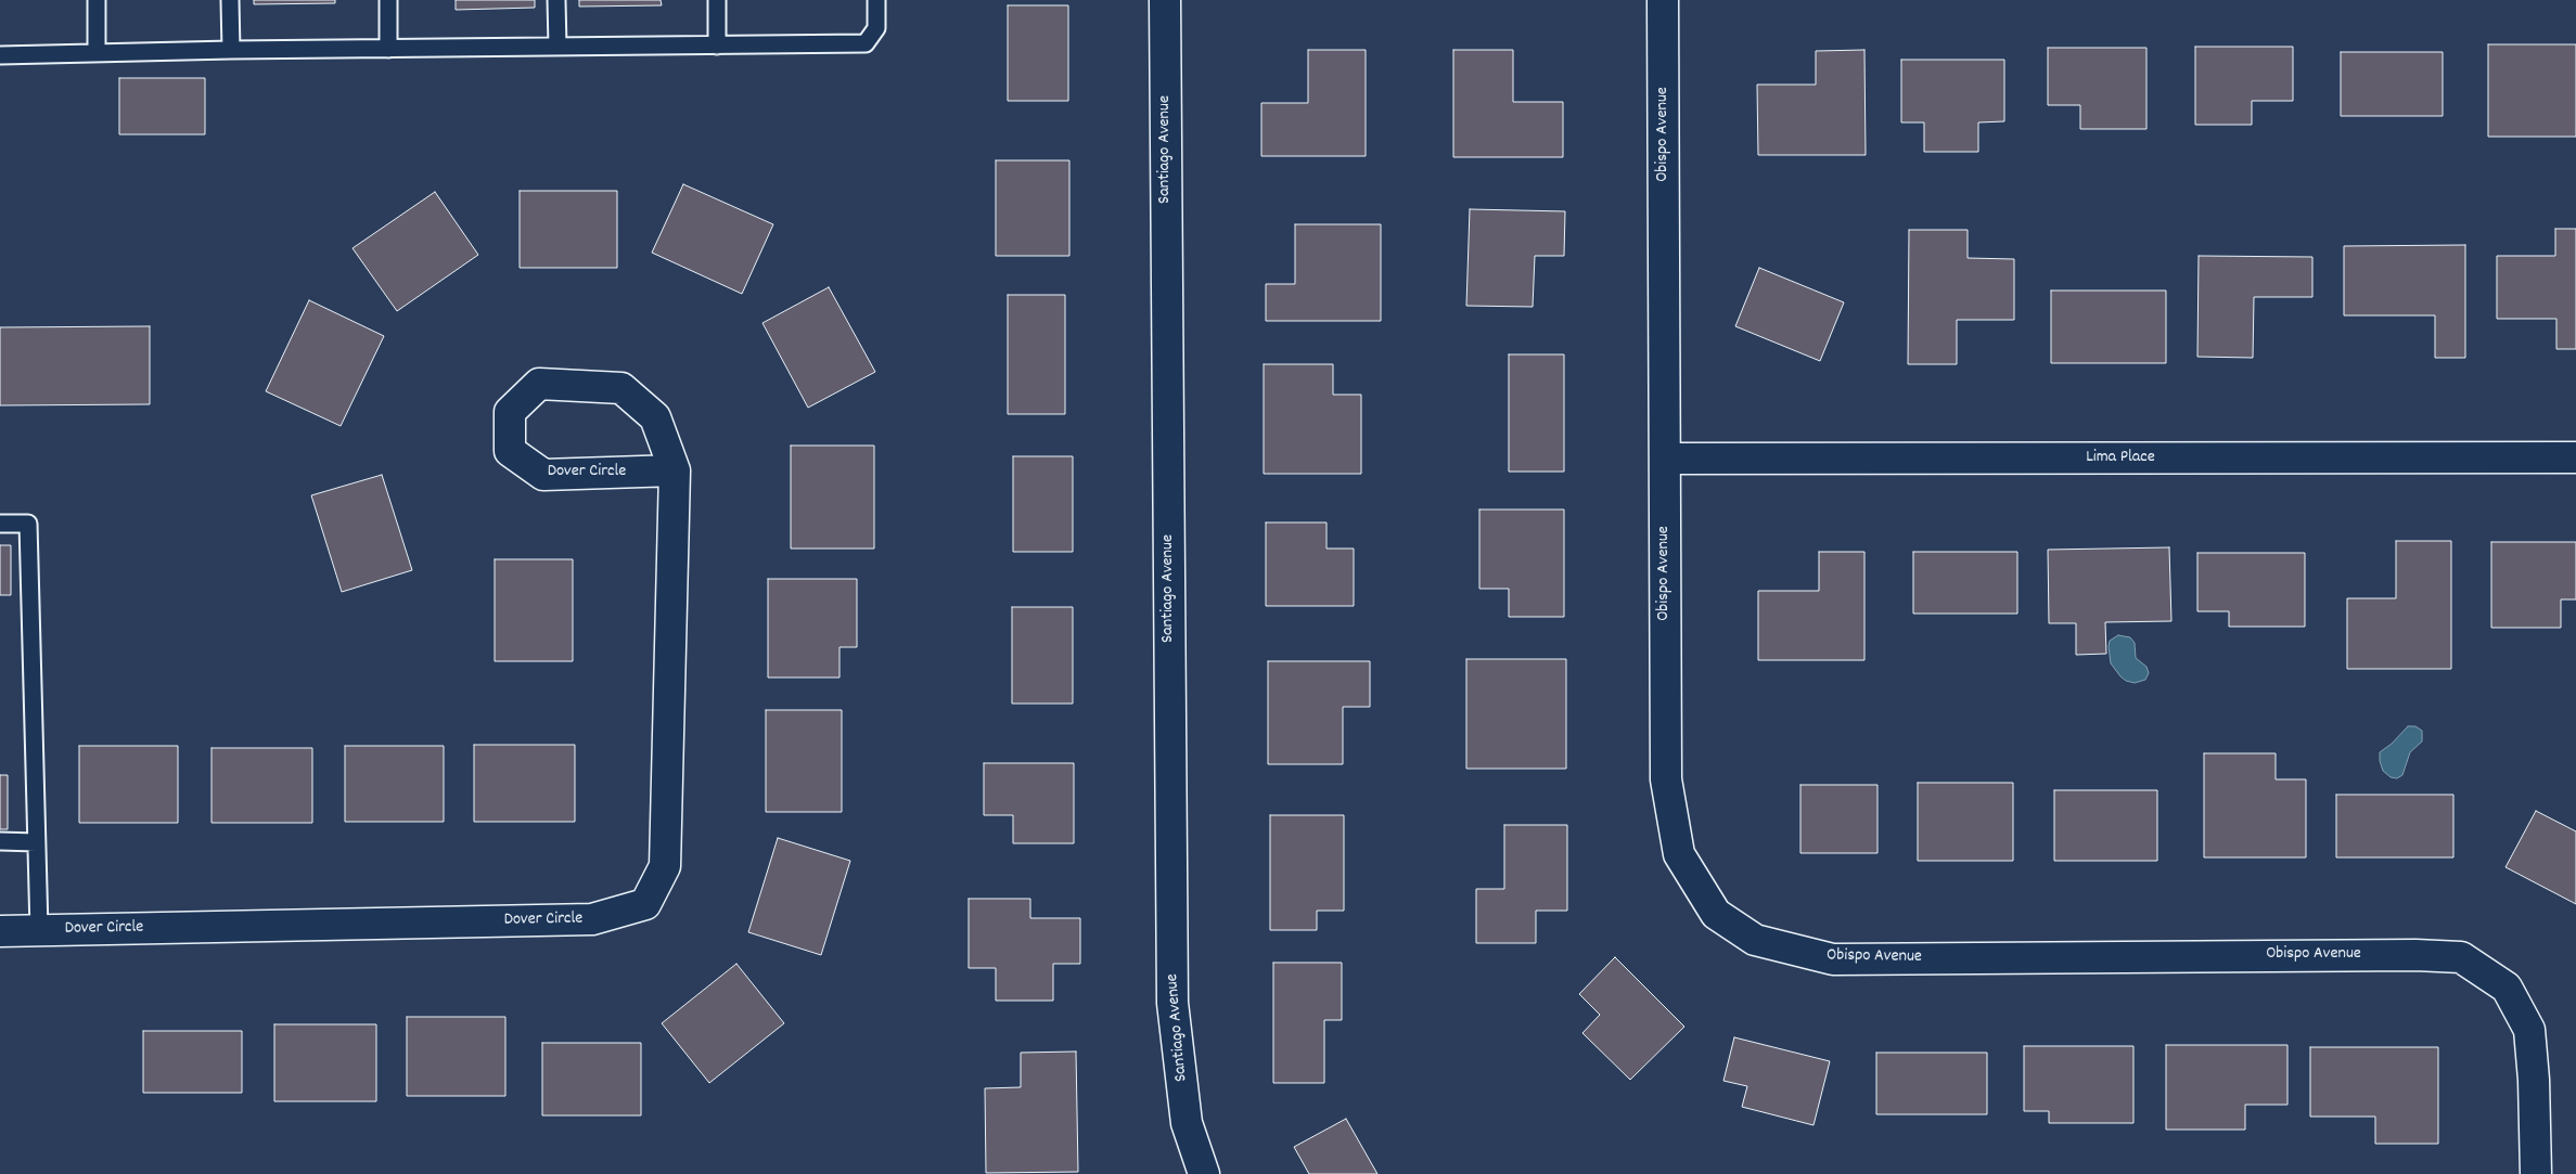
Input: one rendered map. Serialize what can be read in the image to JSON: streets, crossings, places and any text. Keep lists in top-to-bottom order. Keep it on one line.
{"streets":{"street":["Obispo Avenue","Santiago Avenue","Lima Place","Dover Circle"]},"crossings":[["Obispo Avenue","Lima Place"]]}
